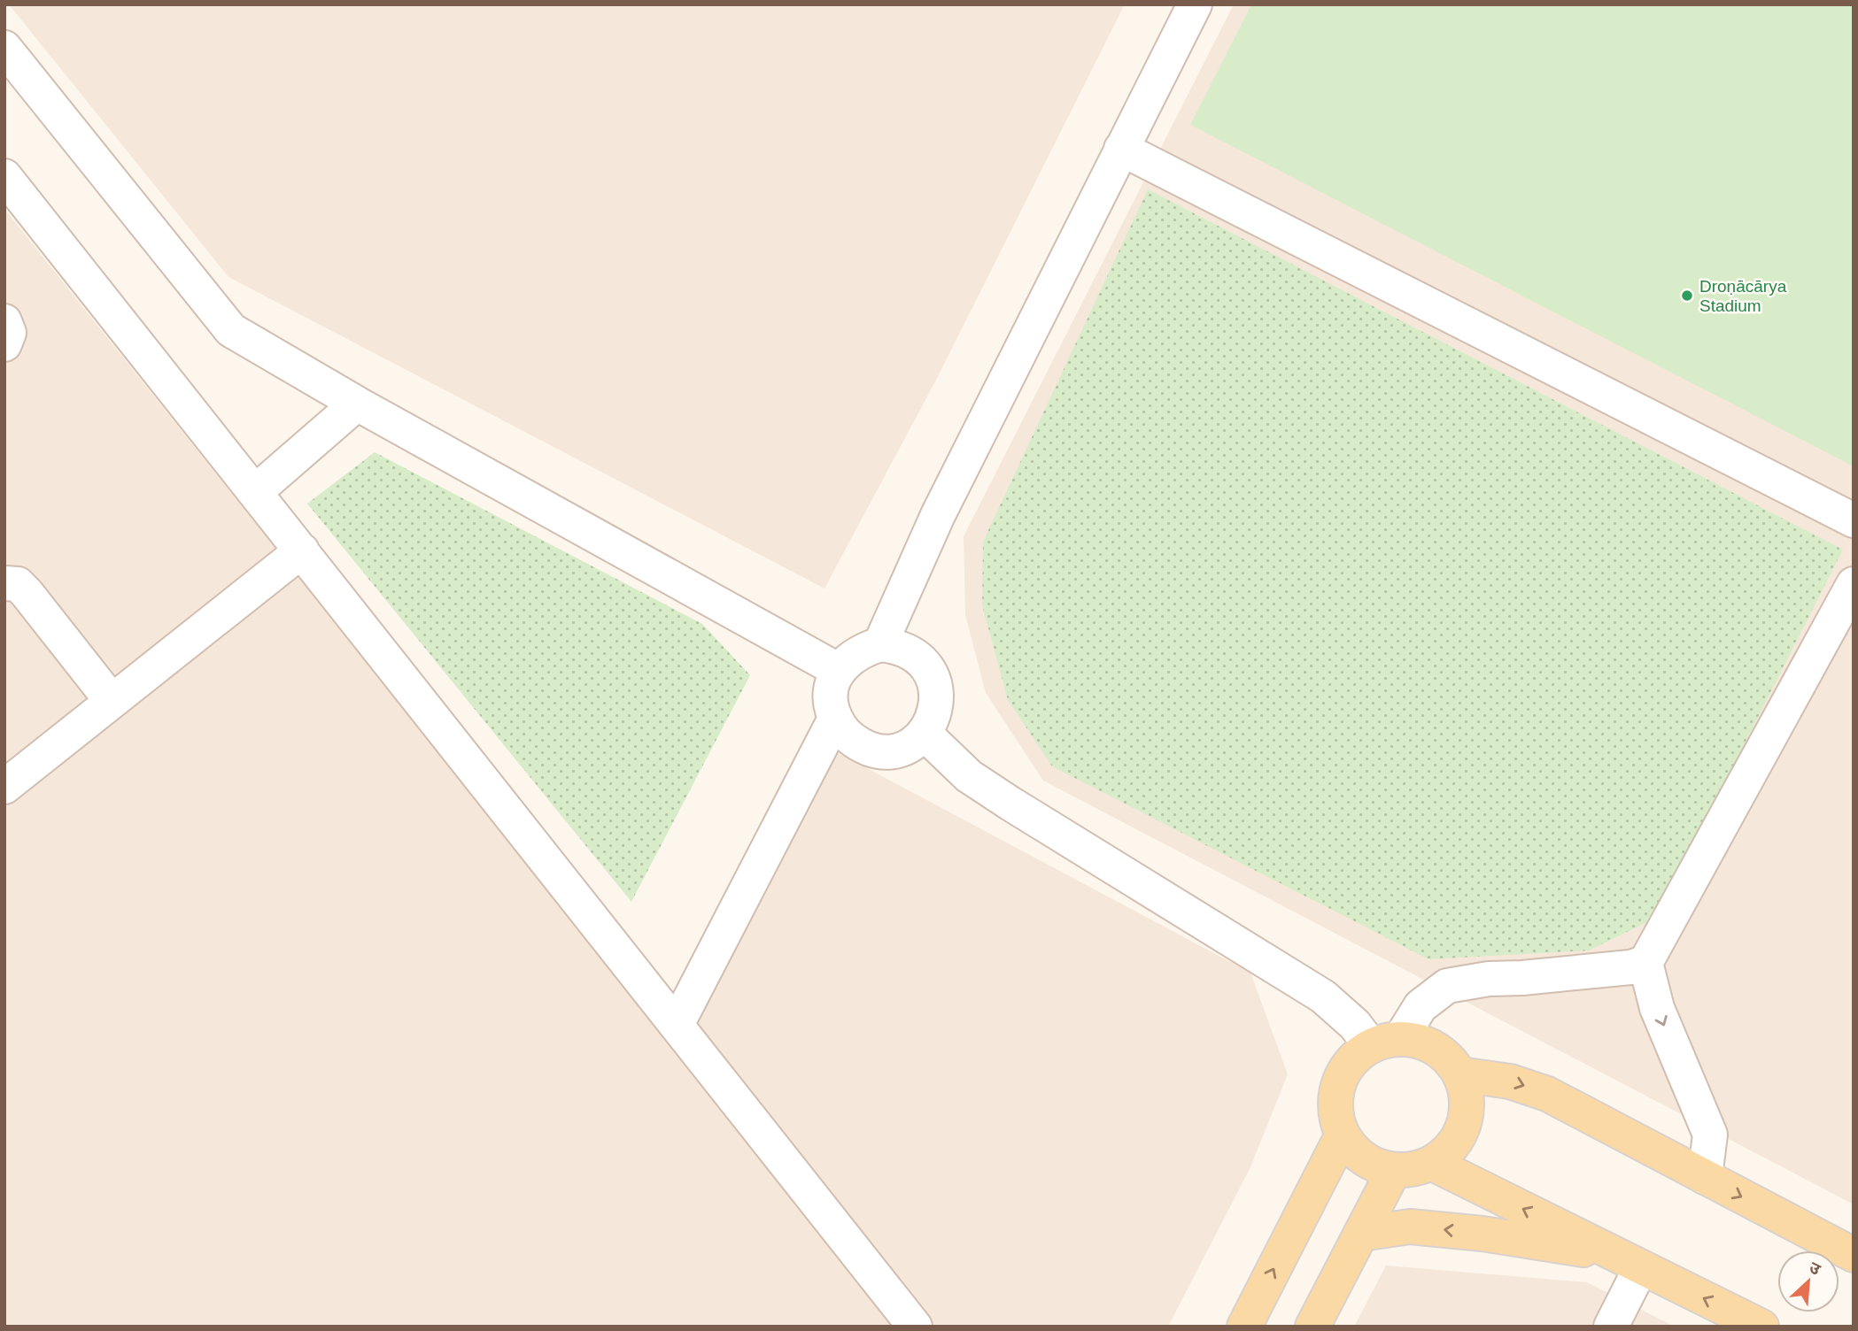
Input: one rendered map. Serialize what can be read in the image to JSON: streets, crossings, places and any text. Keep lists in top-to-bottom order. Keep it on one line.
{"places":["Droṇācārya Stadium"],"north":"top right"}
